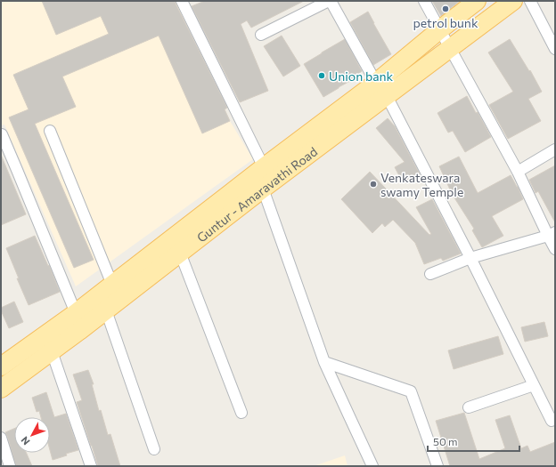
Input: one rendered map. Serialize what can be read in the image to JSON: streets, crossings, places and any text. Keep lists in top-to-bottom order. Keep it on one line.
{"streets":{"main road":["Guntur - Amaravathi Road"]},"places":["petrol bunk","Union bank","Venkateswara swamy Temple"],"scale_bar":"50 m","north":"bottom left"}
